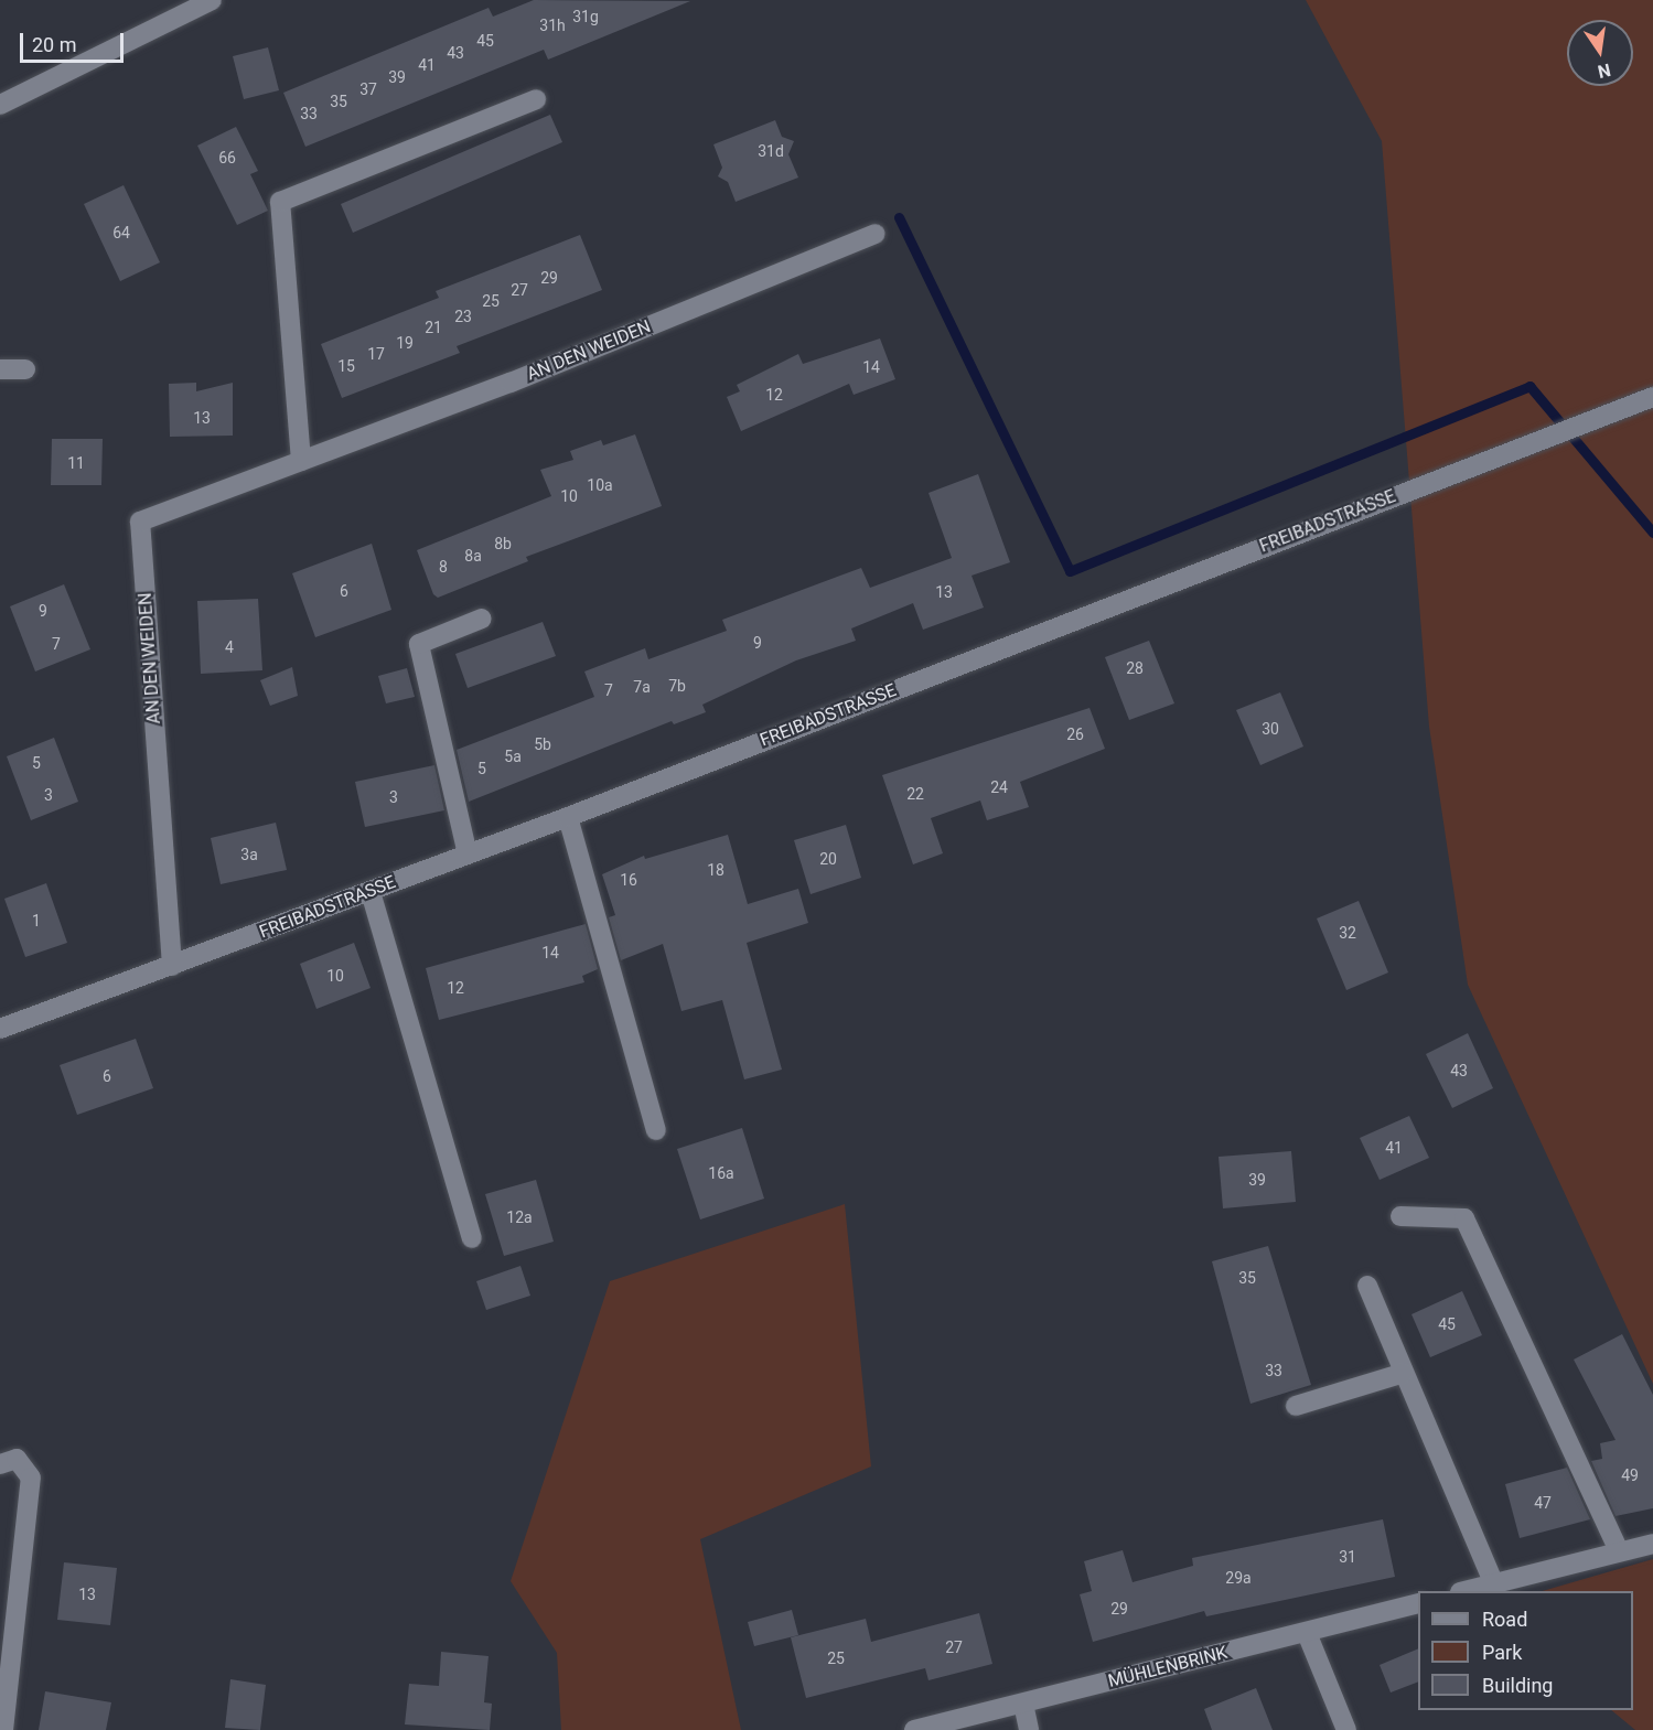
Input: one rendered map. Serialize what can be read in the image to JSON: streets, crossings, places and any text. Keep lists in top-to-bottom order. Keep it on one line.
{"streets":{"street":["AN DEN WEIDEN","FREIBADSTRASSE","MÜHLENBRINK"]},"crossings":[["AN DEN WEIDEN","FREIBADSTRASSE"]],"house_numbers":["31g","31h","45","43","41","39","37","35","33","31d","66","64","29","27","25","23","21","19","17","15","14","12","13","11","10a","10","8b","8a","8","6","13","9","9","7","4","28","7b","7a","7","30","26","5b","5a","5","5","24","22","3","3","3a","20","18","16","1","32","14","10","12","43","6","41","16a","39","12a","35","45","33","49","47","31","29a","13","29","27","25"],"legend":["Road","Park","Building"],"scale_bar":"20 m","north":"bottom"}
